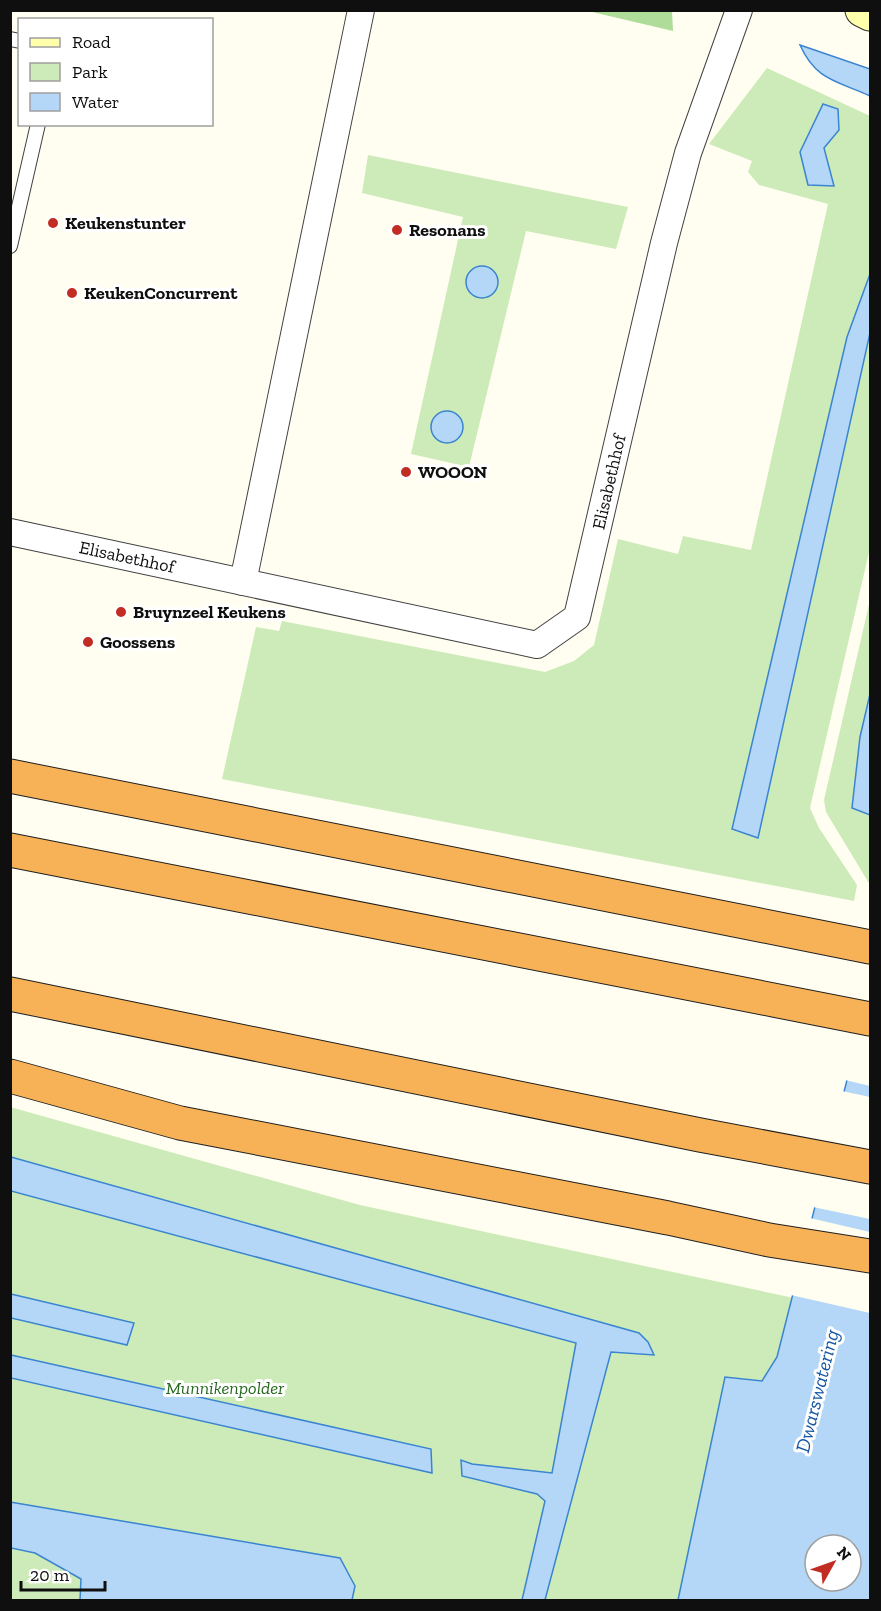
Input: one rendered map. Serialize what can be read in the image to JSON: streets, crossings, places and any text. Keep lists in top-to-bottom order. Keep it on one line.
{"streets":{"street":["Elisabethhof"]},"water":["Dwarswatering"],"parks":["Munnikenpolder"],"places":["Keukenstunter","Resonans","KeukenConcurrent","WOOON","Bruynzeel Keukens","Goossens"],"legend":["Road","Park","Water"],"scale_bar":"20 m","north":"top right"}
